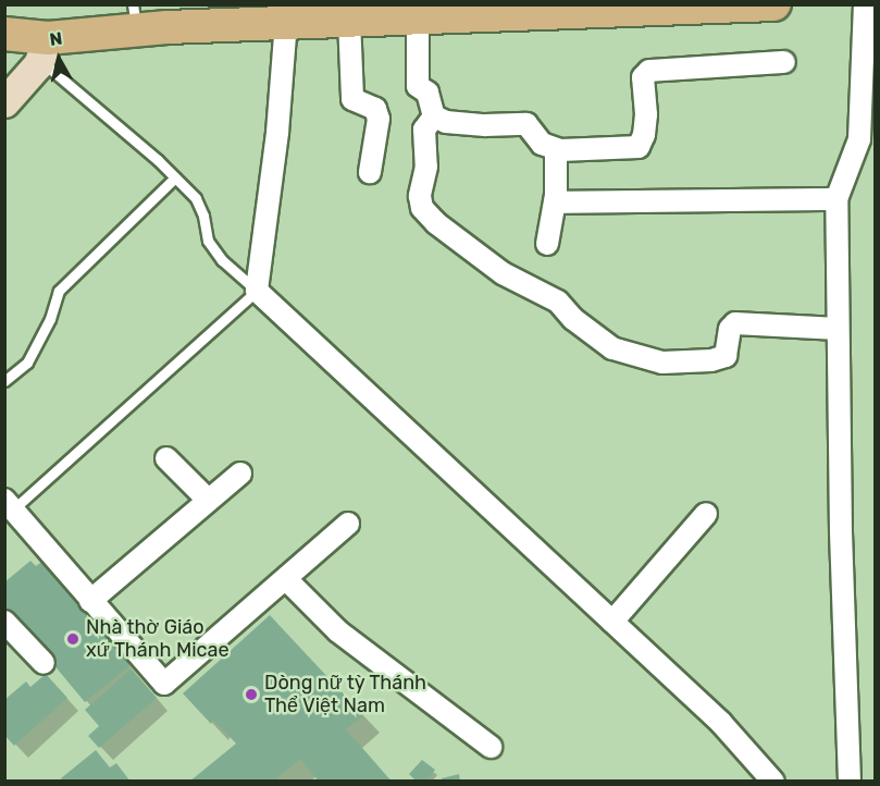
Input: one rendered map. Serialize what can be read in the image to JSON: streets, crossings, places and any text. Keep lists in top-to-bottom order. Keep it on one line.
{"places":["Nhà thờ Giáo xứ Thánh Micae","Dòng nữ tỳ Thánh Thể Việt Nam"],"north":"top"}
